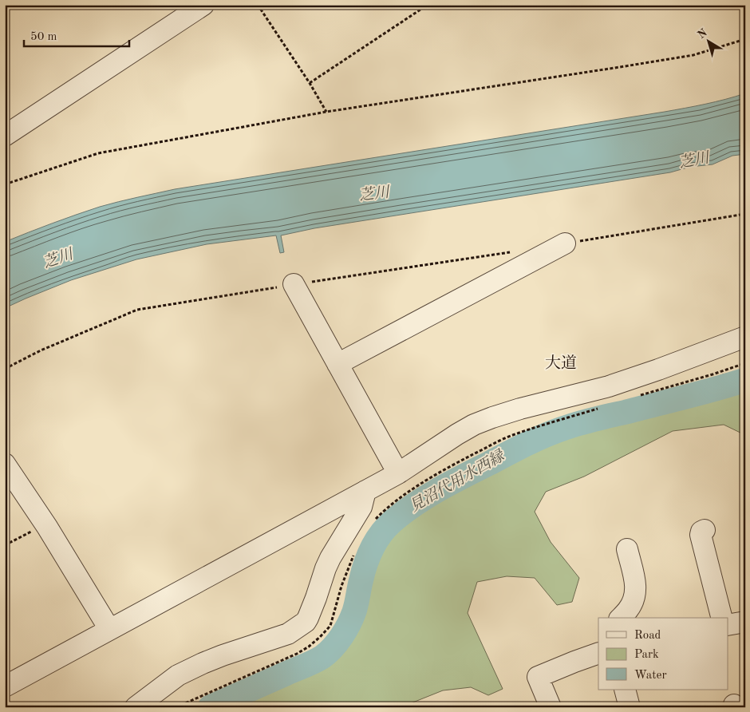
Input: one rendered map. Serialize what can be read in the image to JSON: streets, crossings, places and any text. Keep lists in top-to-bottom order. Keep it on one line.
{"districts":["大道"],"water":["芝川","見沼代用水西縁"],"legend":["Road","Park","Water"],"scale_bar":"50 m","north":"top left"}
